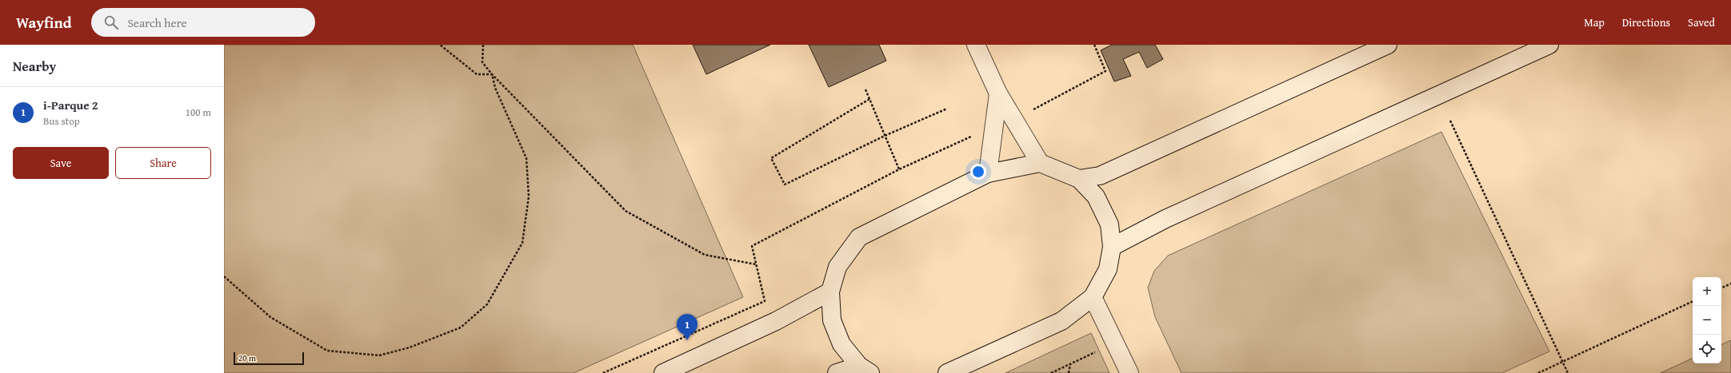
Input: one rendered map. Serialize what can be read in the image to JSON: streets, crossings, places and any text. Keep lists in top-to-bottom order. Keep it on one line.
{"scale_bar":"20 m","page":{"header":"Wayfind","search":"Search here","nav":["Map","Directions","Saved"],"heading":"Nearby","list":[{"mark":"1","name":"i-Parque 2","note":"Bus stop","value":"100 m"}],"buttons":["Save","Share"],"map_buttons":["+","−"],"pins":"1","scale":"20 m"}}
